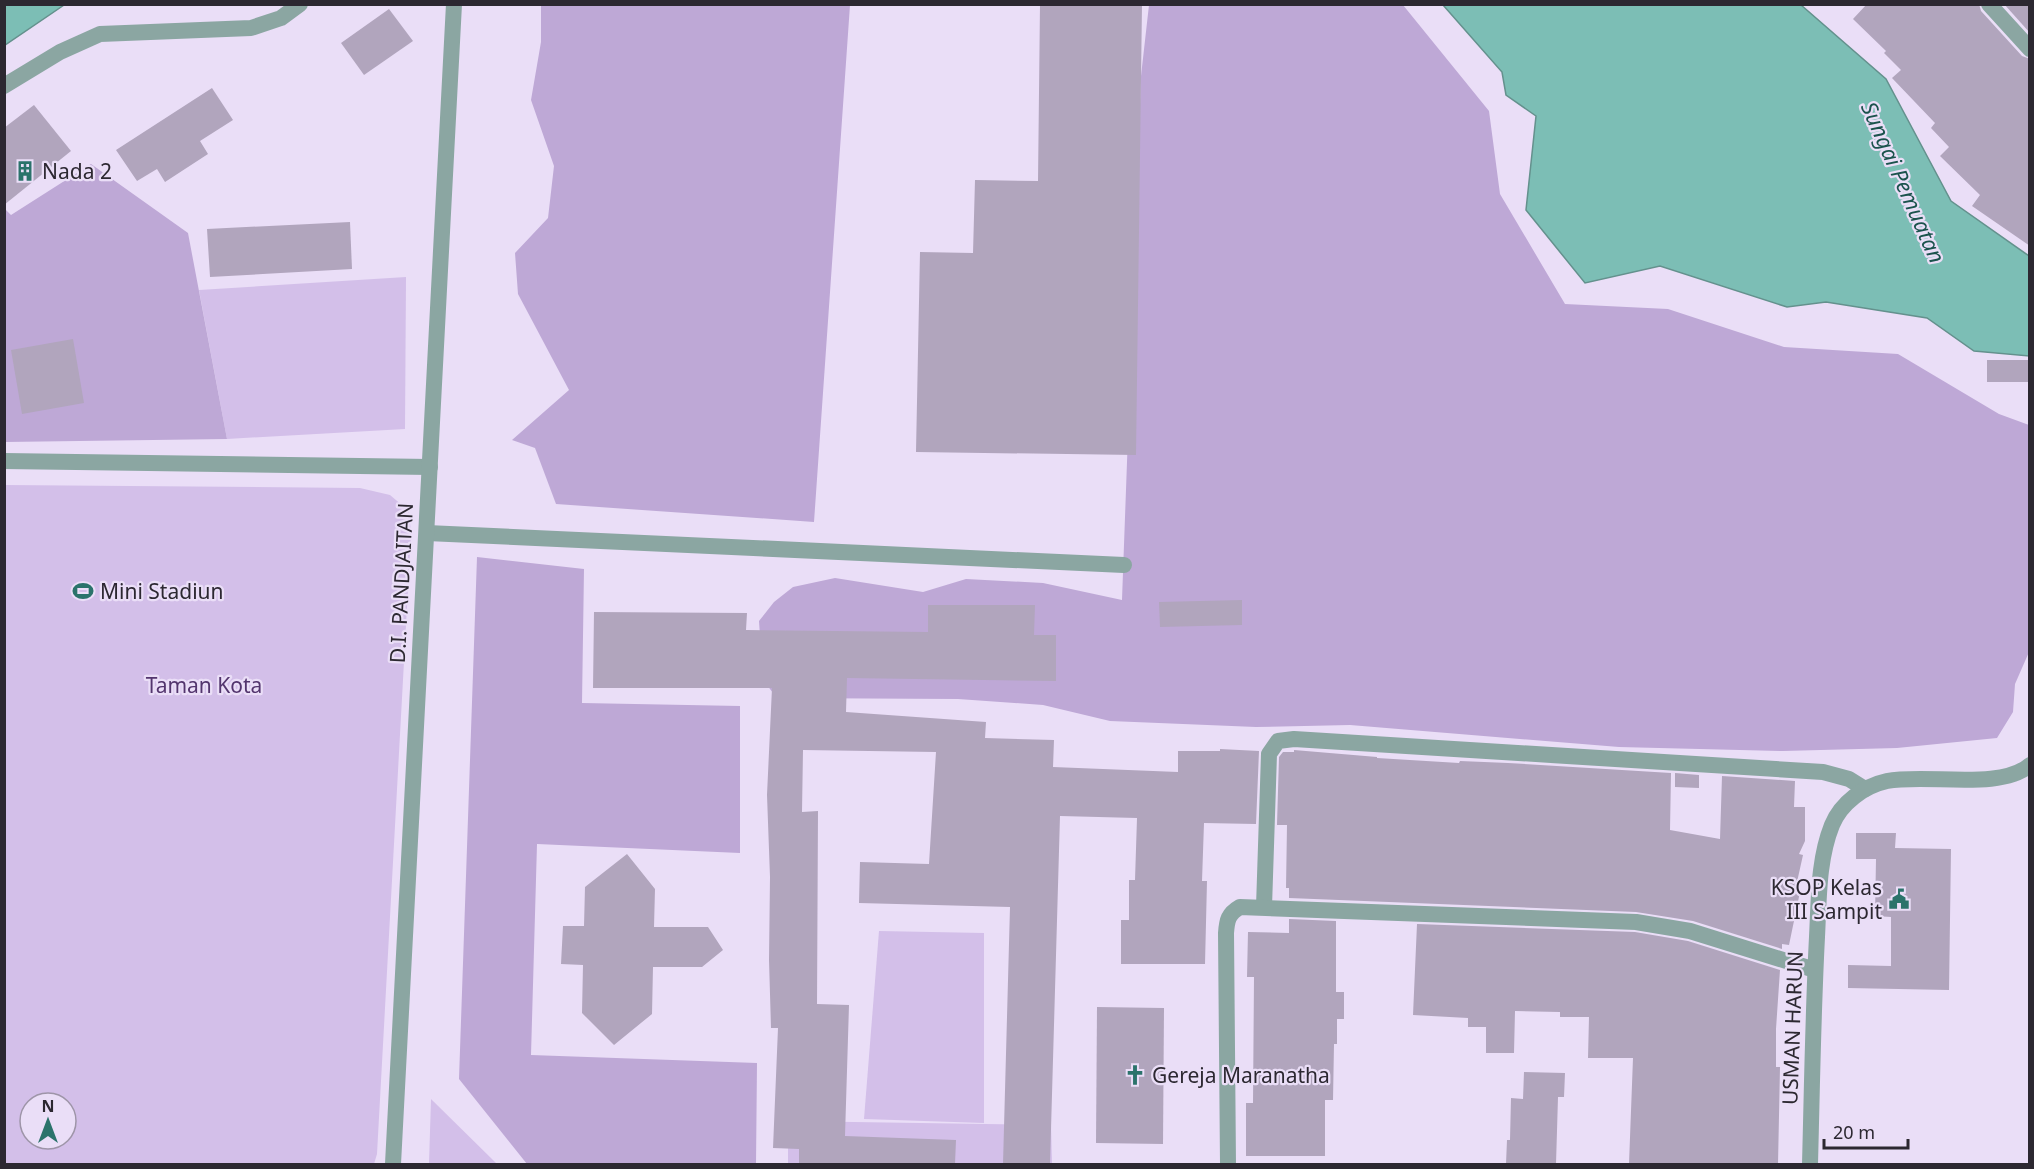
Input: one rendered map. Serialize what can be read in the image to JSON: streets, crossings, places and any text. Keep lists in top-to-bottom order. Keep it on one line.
{"streets":{"street":["D.I. PANDJAITAN","USMAN HARUN"]},"water":["Sungai Pemuatan"],"parks":["Taman Kota"],"places":{"building":["Nada 2"],"sports":["Mini Stadiun"],"public building":["KSOP Kelas III Sampit"],"church":["Gereja Maranatha"]},"scale_bar":"20 m","north":"top"}
